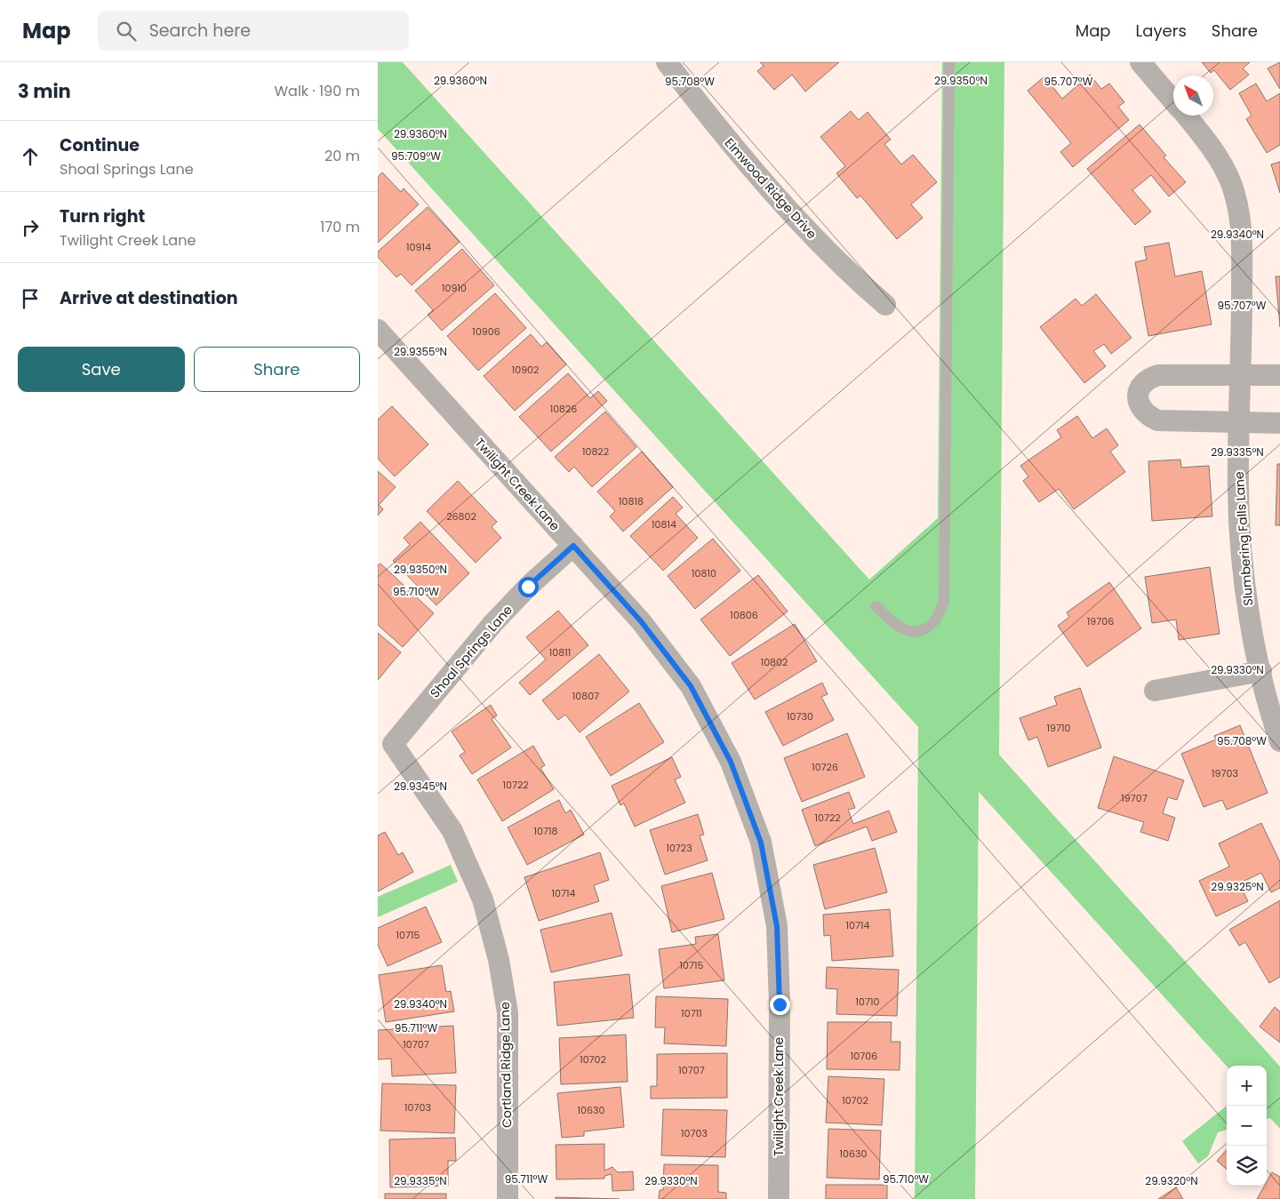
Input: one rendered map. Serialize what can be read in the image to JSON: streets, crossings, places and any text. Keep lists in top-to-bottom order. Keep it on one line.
{"streets":{"street":["Elmwood Ridge Drive","Twilight Creek Lane","Slumbering Falls Lane","Shoal Springs Lane","Cortland Ridge Lane"]},"crossings":[["Twilight Creek Lane","Shoal Springs Lane"],["Shoal Springs Lane","Cortland Ridge Lane"]],"house_numbers":["10914","10910","10906","10902","10826","10822","10818","26802","10814","10810","10806","19706","10811","10802","10807","10730","19710","10726","19703","10722","19707","10722","10718","10723","10714","10714","10715","10715","10710","10711","10707","10706","10702","10707","10702","10703","10630","10703","10630"],"north":"top left","page":{"header":"Map","search":"Search here","nav":["Map","Layers","Share"],"heading":["3 min","Walk · 190 m"],"list":[["Continue","Shoal Springs Lane","20 m"],["Turn right","Twilight Creek Lane","170 m"],"Arrive at destination"],"buttons":["Save","Share"],"map_buttons":["+","−"]},"coordinates":["29.9360°N","29.9350°N","95.708°W","95.707°W","95.709°W","29.9340°N","29.9355°N","29.9335°N","95.710°W","29.9330°N","29.9345°N","29.9325°N","95.711°W","29.9320°N"]}
